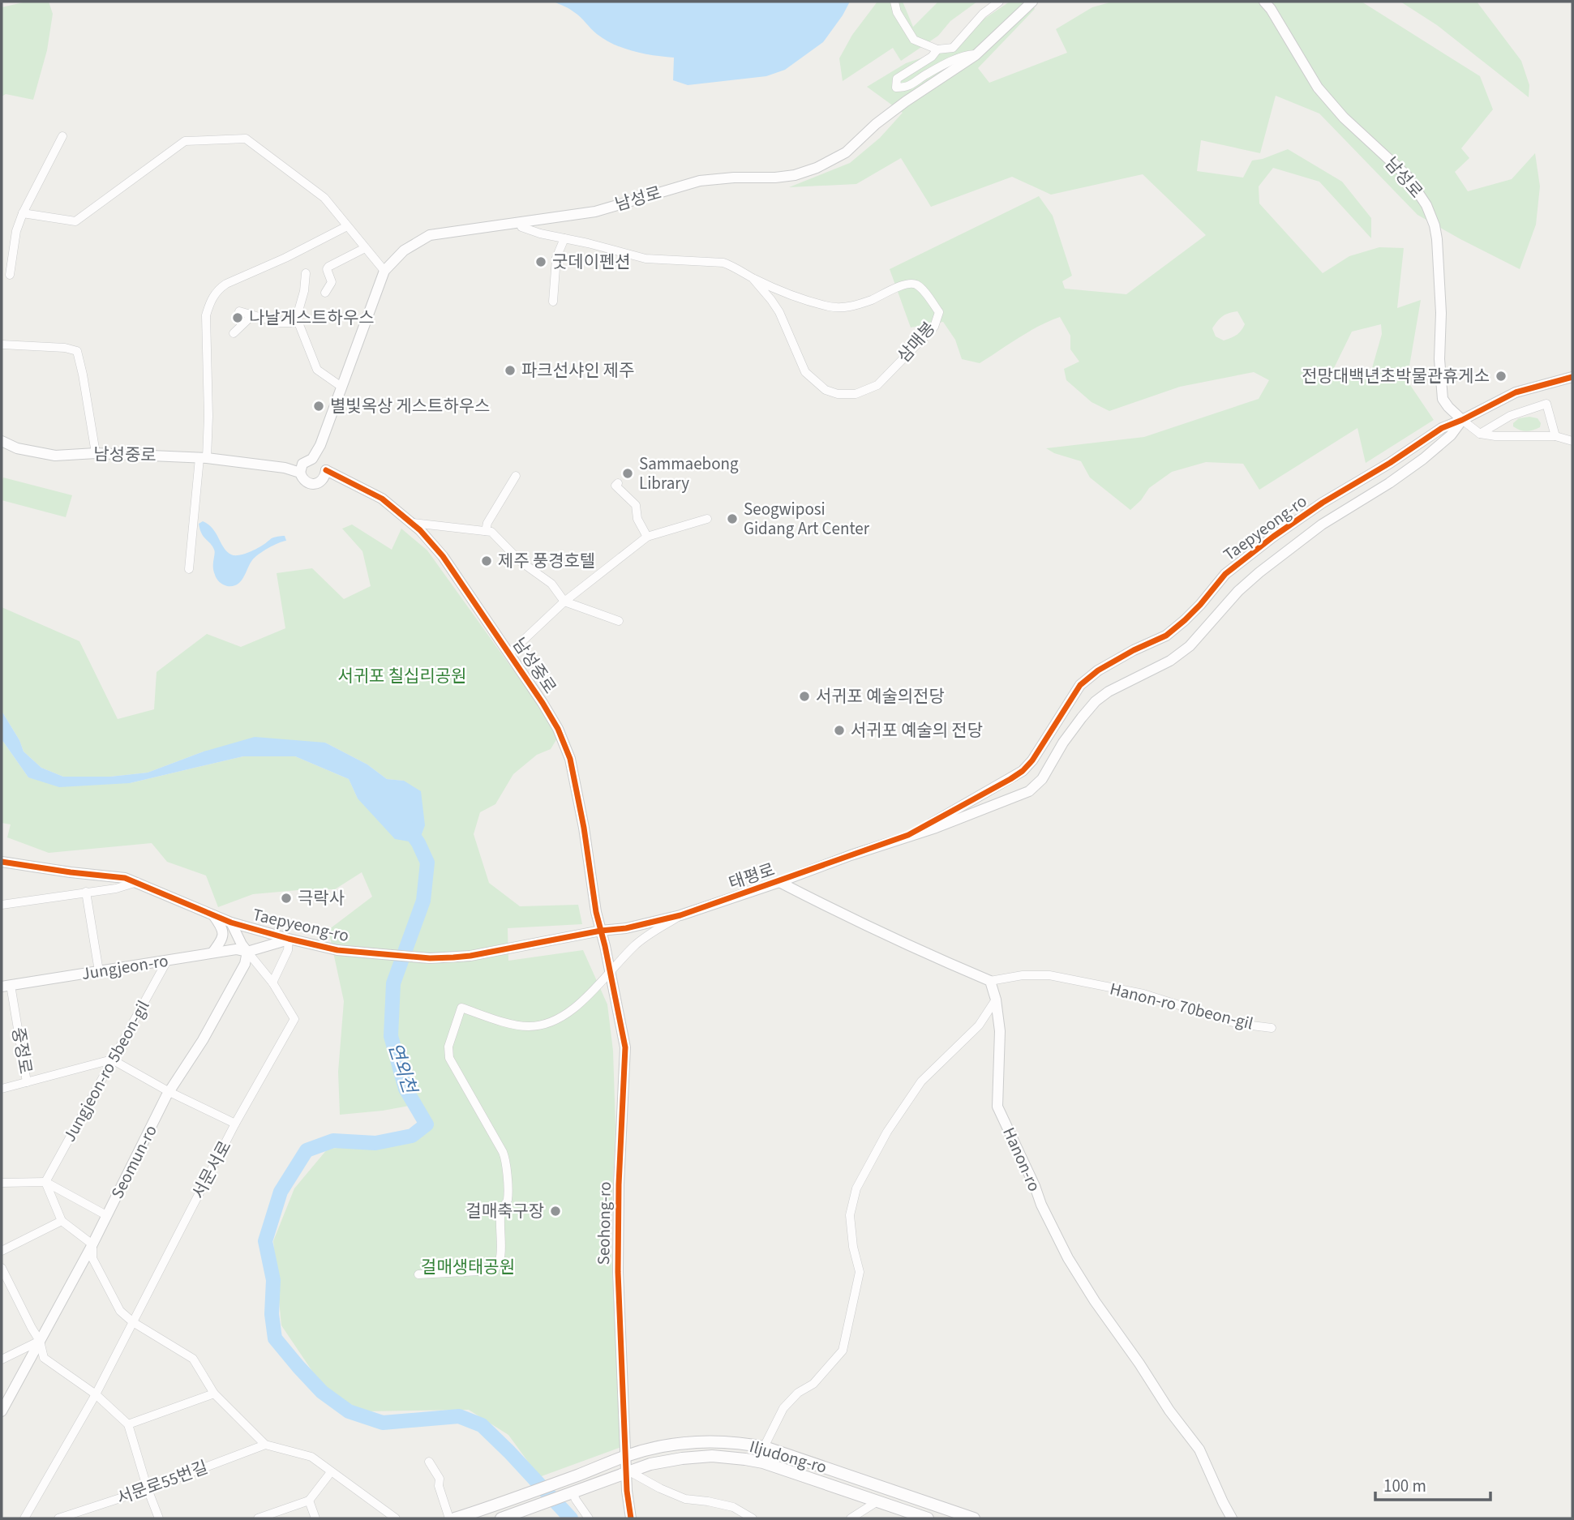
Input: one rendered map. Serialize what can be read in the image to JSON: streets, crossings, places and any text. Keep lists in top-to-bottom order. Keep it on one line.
{"streets":{"main road":["Iljudong-ro"],"street":["남성로","삼매봉","남성중로","Taepyeong-ro","태평로","Jungjeon-ro","Hanon-ro 70beon-gil","중정로","Jungjeon-ro 5beon-gil","Hanon-ro","Seomun-ro","서문서로","Seohong-ro","서문로55번길"]},"crossings":[["남성로","삼매봉"],["남성로","남성중로"],["남성로","Taepyeong-ro"],["남성중로","Taepyeong-ro"],["남성중로","태평로"],["남성중로","Seohong-ro"],["Taepyeong-ro","태평로"],["Taepyeong-ro","Seohong-ro"],["태평로","Seohong-ro"],["Jungjeon-ro","중정로"],["Jungjeon-ro","Jungjeon-ro 5beon-gil"],["Jungjeon-ro","Seomun-ro"],["Hanon-ro 70beon-gil","Hanon-ro"],["Seohong-ro","Iljudong-ro"]],"water":["연외천"],"parks":["서귀포 칠십리공원","걸매생태공원"],"places":["굿데이펜션","나날게스트하우스","파크선샤인 제주","전망대백년초박물관휴게소","별빛옥상 게스트하우스","Sammaebong Library","Seogwiposi Gidang Art Center","제주 풍경호텔","서귀포 예술의전당","서귀포 예술의 전당","극락사","걸매축구장"],"scale_bar":"100 m"}
